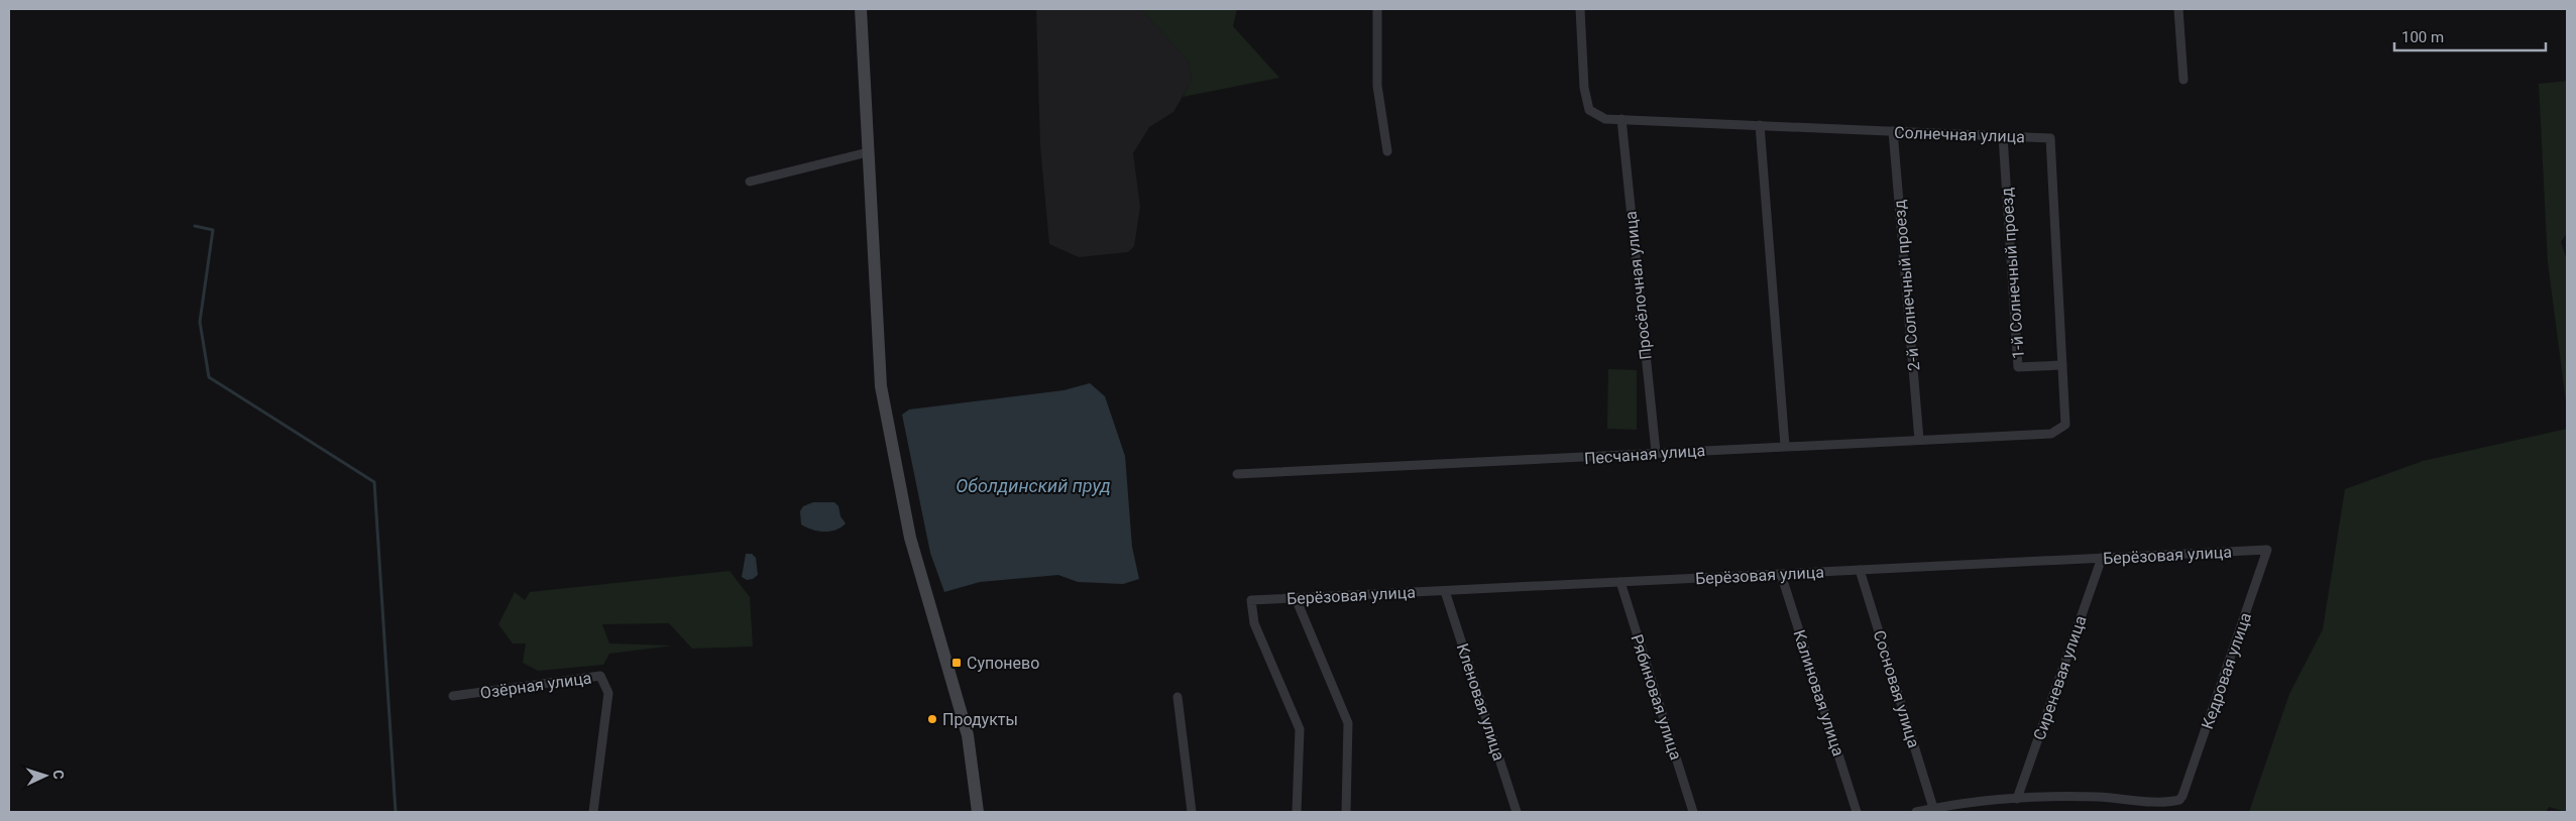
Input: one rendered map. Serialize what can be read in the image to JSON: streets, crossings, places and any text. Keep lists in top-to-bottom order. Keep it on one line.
{"streets":{"street":["Солнечная улица","1-й Солнечный проезд","Просёлочная улица","2-й Солнечный проезд","Песчаная улица","Берёзовая улица","Кедровая улица","Сиреневая улица","Озёрная улица","Сосновая улица","Калиновая улица","Рябиновая улица","Кленовая улица"]},"crossings":[["Солнечная улица","1-й Солнечный проезд"],["Солнечная улица","Просёлочная улица"],["Солнечная улица","2-й Солнечный проезд"],["Солнечная улица","Песчаная улица"],["Просёлочная улица","Песчаная улица"],["2-й Солнечный проезд","Песчаная улица"],["Берёзовая улица","Кедровая улица"],["Берёзовая улица","Сиреневая улица"],["Берёзовая улица","Сосновая улица"],["Берёзовая улица","Калиновая улица"],["Берёзовая улица","Рябиновая улица"],["Берёзовая улица","Кленовая улица"],["Кедровая улица","Сиреневая улица"]],"water":["Оболдинский пруд"],"places":{"transit":["Супонево"],"other":["Продукты"]},"scale_bar":"100 m","north":"right"}
